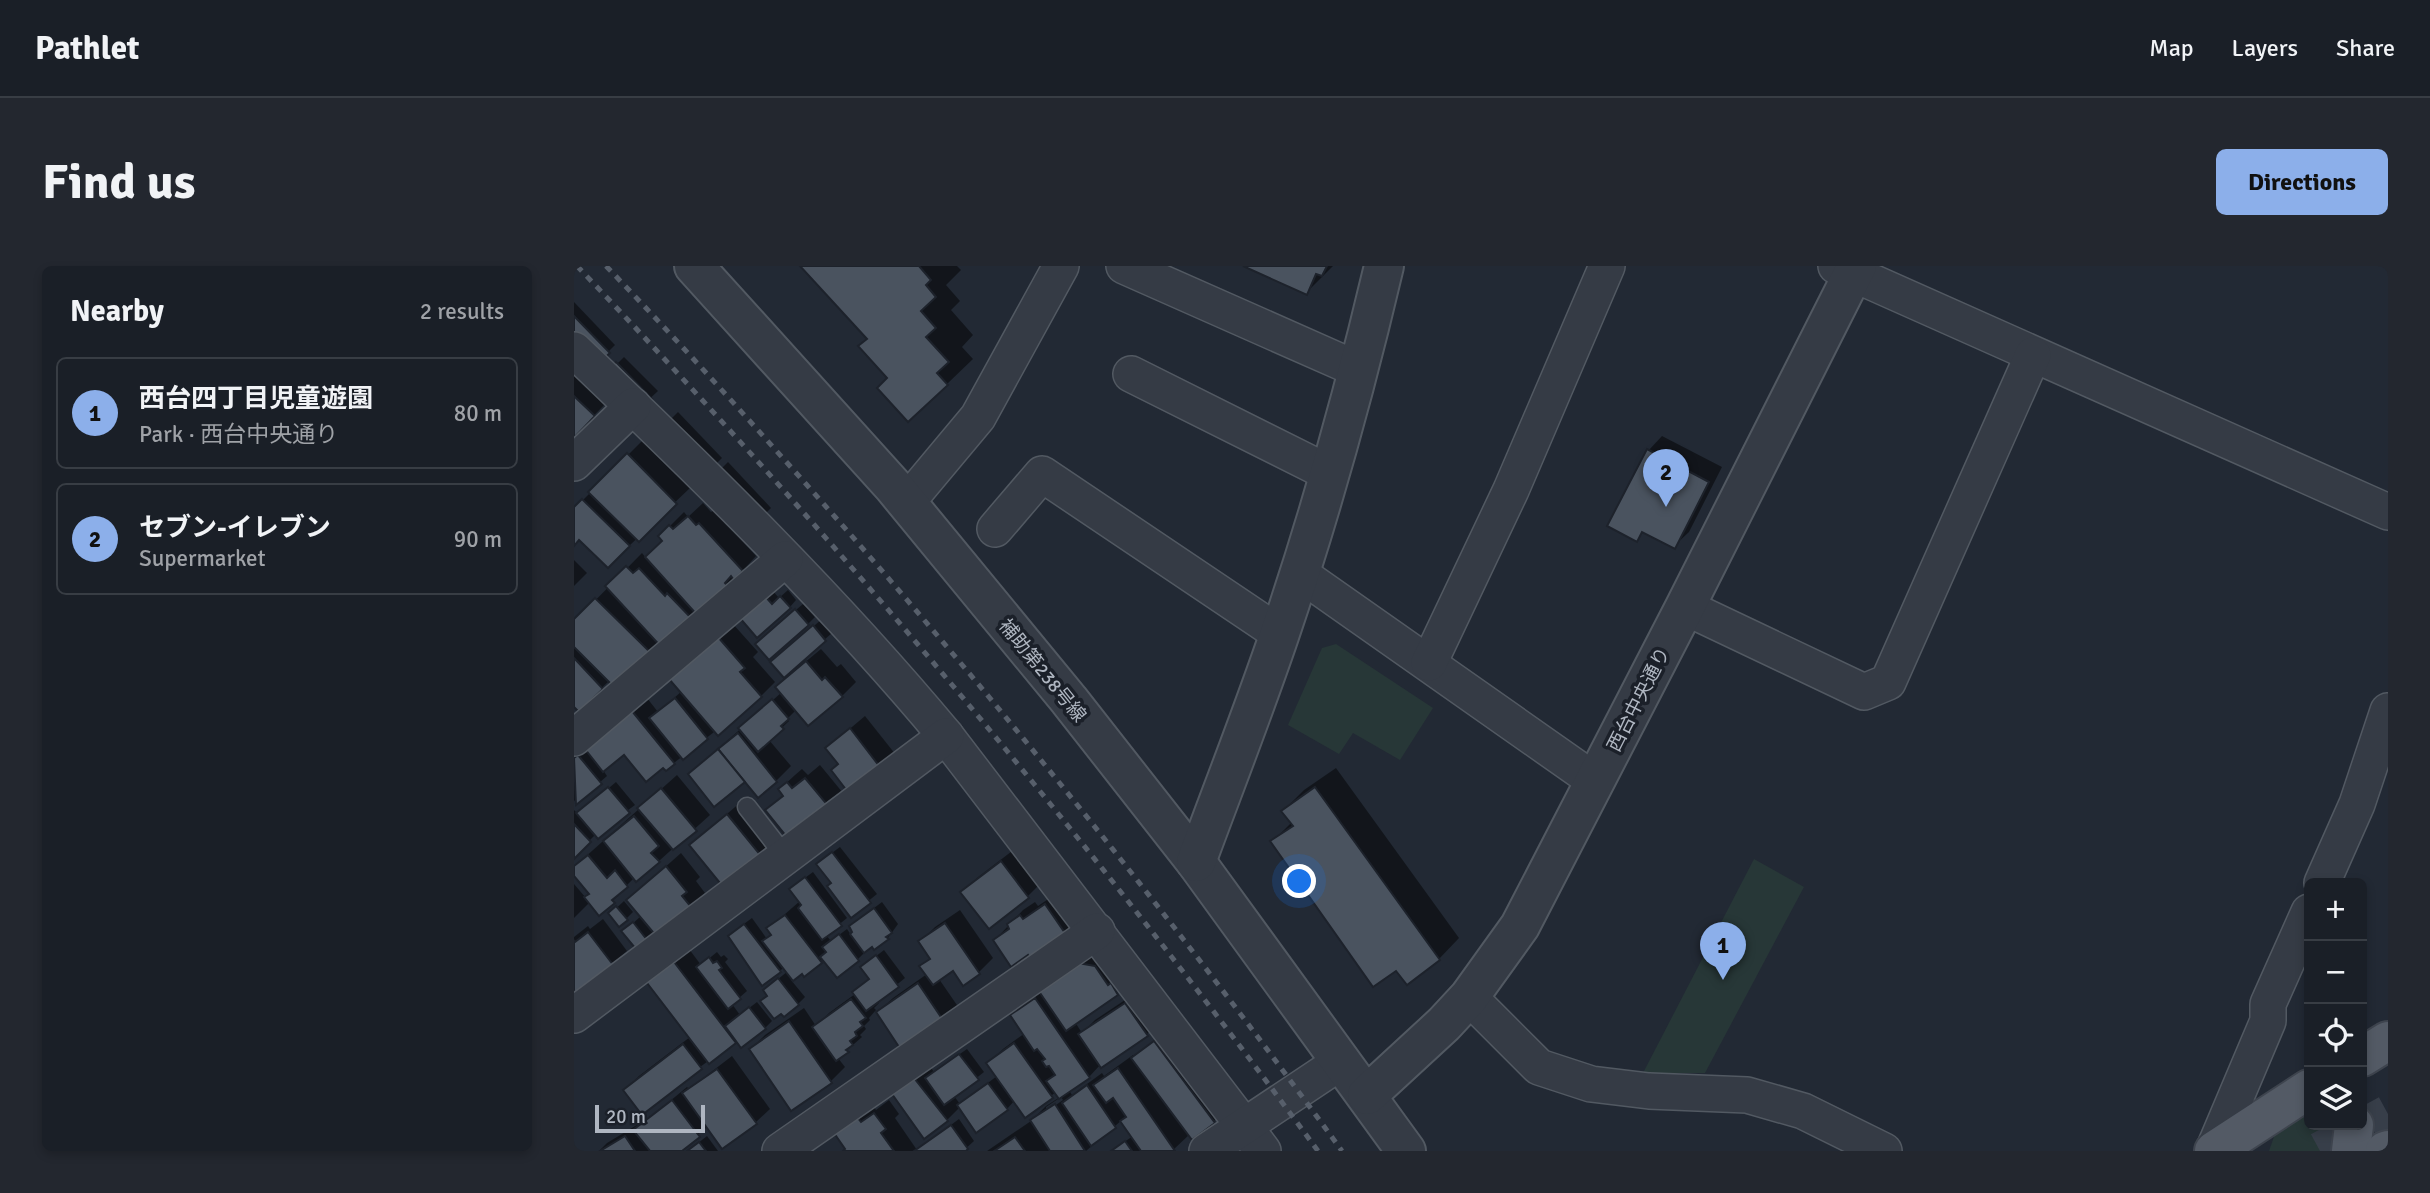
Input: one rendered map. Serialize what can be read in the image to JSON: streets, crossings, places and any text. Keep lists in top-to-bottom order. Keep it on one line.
{"streets":{"street":["補助第238号線","西台中央通り"]},"crossings":[["補助第238号線","西台中央通り"]],"scale_bar":"20 m","page":{"header":"Pathlet","nav":["Map","Layers","Share"],"buttons":"Directions","title":"Find us","heading":["Nearby","2 results"],"list":[{"mark":"1","name":"西台四丁目児童遊園","note":"Park · 西台中央通り","value":"80 m"},{"mark":"2","name":"セブン-イレブン","note":"Supermarket","value":"90 m"}],"pins":["2","1"],"map_buttons":["+","−"],"scale":"20 m"}}
